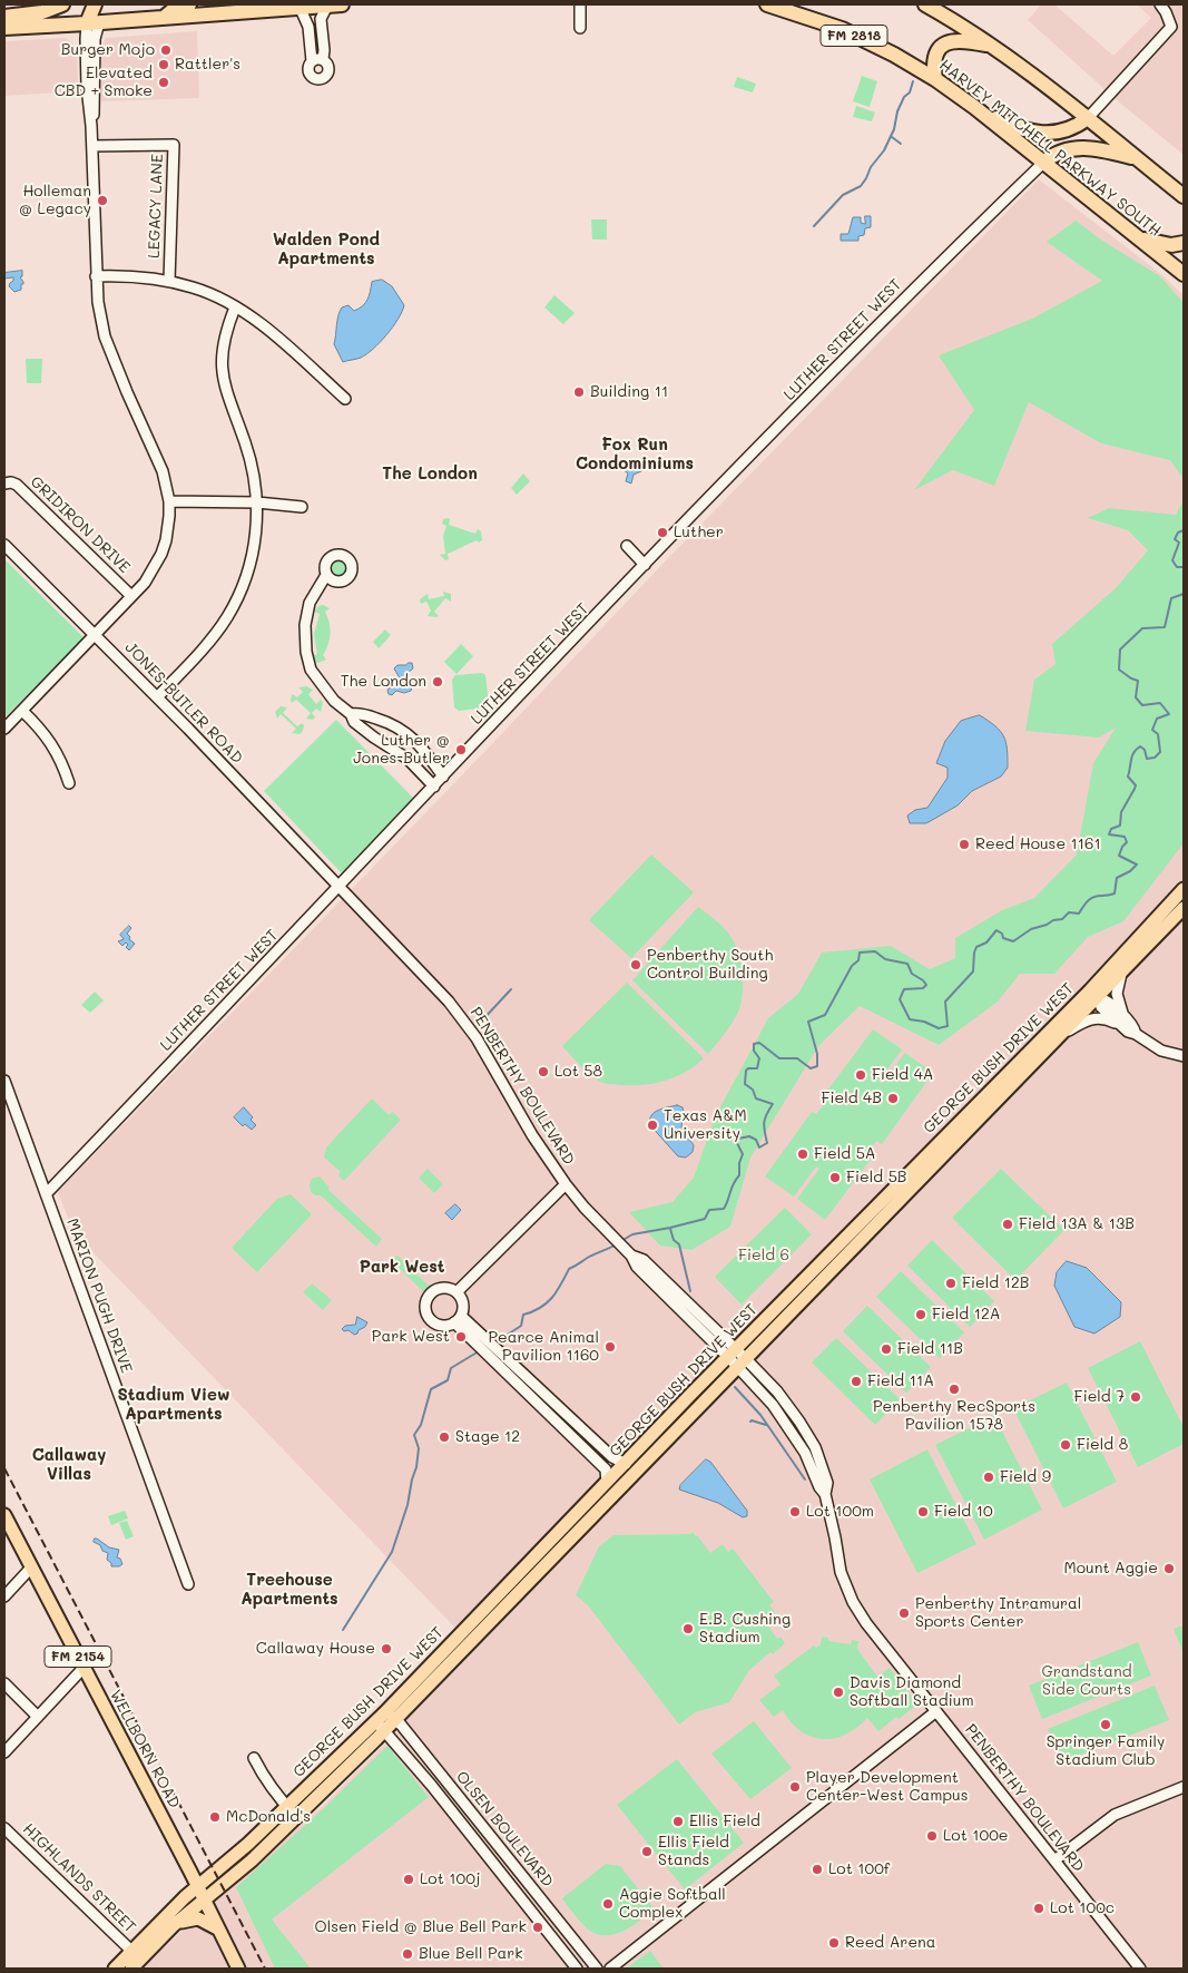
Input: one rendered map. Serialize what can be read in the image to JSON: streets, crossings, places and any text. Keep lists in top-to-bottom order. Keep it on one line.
{"streets":{"highway":["FM 2818","HARVEY MITCHELL PARKWAY SOUTH"],"main road":["GEORGE BUSH DRIVE WEST","FM 2154","WELLBORN ROAD"],"street":["LEGACY LANE","LUTHER STREET WEST","GRIDIRON DRIVE","JONES-BUTLER ROAD","PENBERTHY BOULEVARD","MARION PUGH DRIVE","OLSEN BOULEVARD","HIGHLANDS STREET"]},"crossings":[["HARVEY MITCHELL PARKWAY SOUTH","LUTHER STREET WEST"],["LUTHER STREET WEST","JONES-BUTLER ROAD"],["LUTHER STREET WEST","PENBERTHY BOULEVARD"],["LUTHER STREET WEST","MARION PUGH DRIVE"],["JONES-BUTLER ROAD","PENBERTHY BOULEVARD"],["GEORGE BUSH DRIVE WEST","PENBERTHY BOULEVARD"],["GEORGE BUSH DRIVE WEST","WELLBORN ROAD"],["GEORGE BUSH DRIVE WEST","OLSEN BOULEVARD"],["GEORGE BUSH DRIVE WEST","HIGHLANDS STREET"]],"districts":["Walden Pond Apartments","Fox Run Condominiums","The London","Park West","Stadium View Apartments","Callaway Villas","Treehouse Apartments"],"parks":["Field 6","Grandstand Side Courts"],"places":["Burger Mojo","Rattler's","Elevated CBD + Smoke","Holleman @ Legacy","Building 11","Luther","The London","Luther @ Jones-Butler","Reed House 1161","Penberthy South Control Building","Lot 58","Field 4A","Field 4B","Texas A&M University","Field 5A","Field 5B","Field 13A & 13B","Field 12B","Field 12A","Park West","Pearce Animal Pavilion 1160","Field 11B","Field 11A","Penberthy RecSports Pavilion 1578","Field 7","Stage 12","Field 8","Field 9","Lot 100m","Field 10","Mount Aggie","Penberthy Intramural Sports Center","E.B. Cushing Stadium","Callaway House","Davis Diamond Softball Stadium","Springer Family Stadium Club","Player Development Center-West Campus","McDonald's","Ellis Field","Lot 100e","Ellis Field Stands","Lot 100f","Lot 100j","Aggie Softball Complex","Lot 100c","Olsen Field @ Blue Bell Park","Reed Arena","Blue Bell Park"]}
